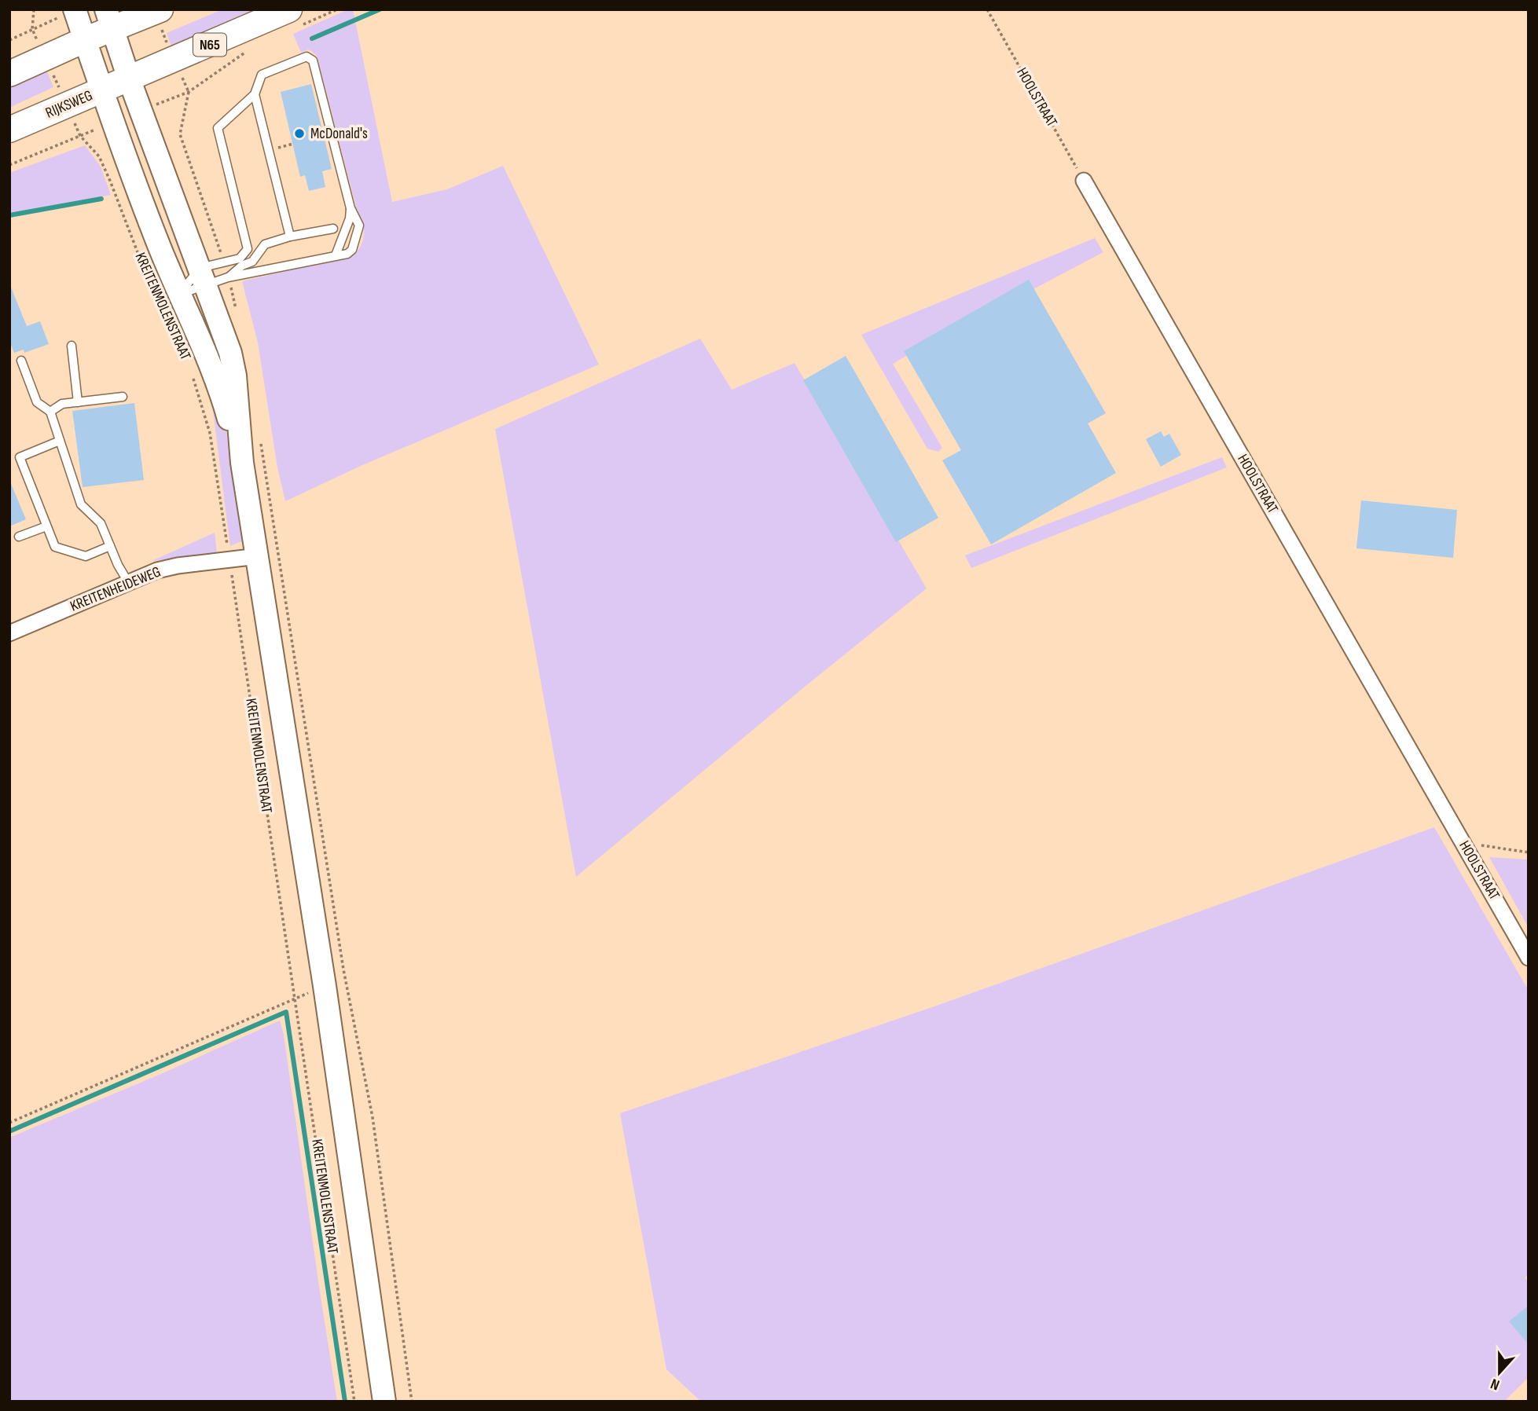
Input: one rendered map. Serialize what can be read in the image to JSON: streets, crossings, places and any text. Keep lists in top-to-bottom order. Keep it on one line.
{"streets":{"main road":["N65","RIJKSWEG"],"street":["HOOLSTRAAT","KREITENMOLENSTRAAT","KREITENHEIDEWEG"]},"crossings":[["N65","RIJKSWEG"],["N65","KREITENMOLENSTRAAT"],["RIJKSWEG","KREITENMOLENSTRAAT"],["KREITENMOLENSTRAAT","KREITENHEIDEWEG"]],"places":["McDonald's"],"north":"bottom"}
